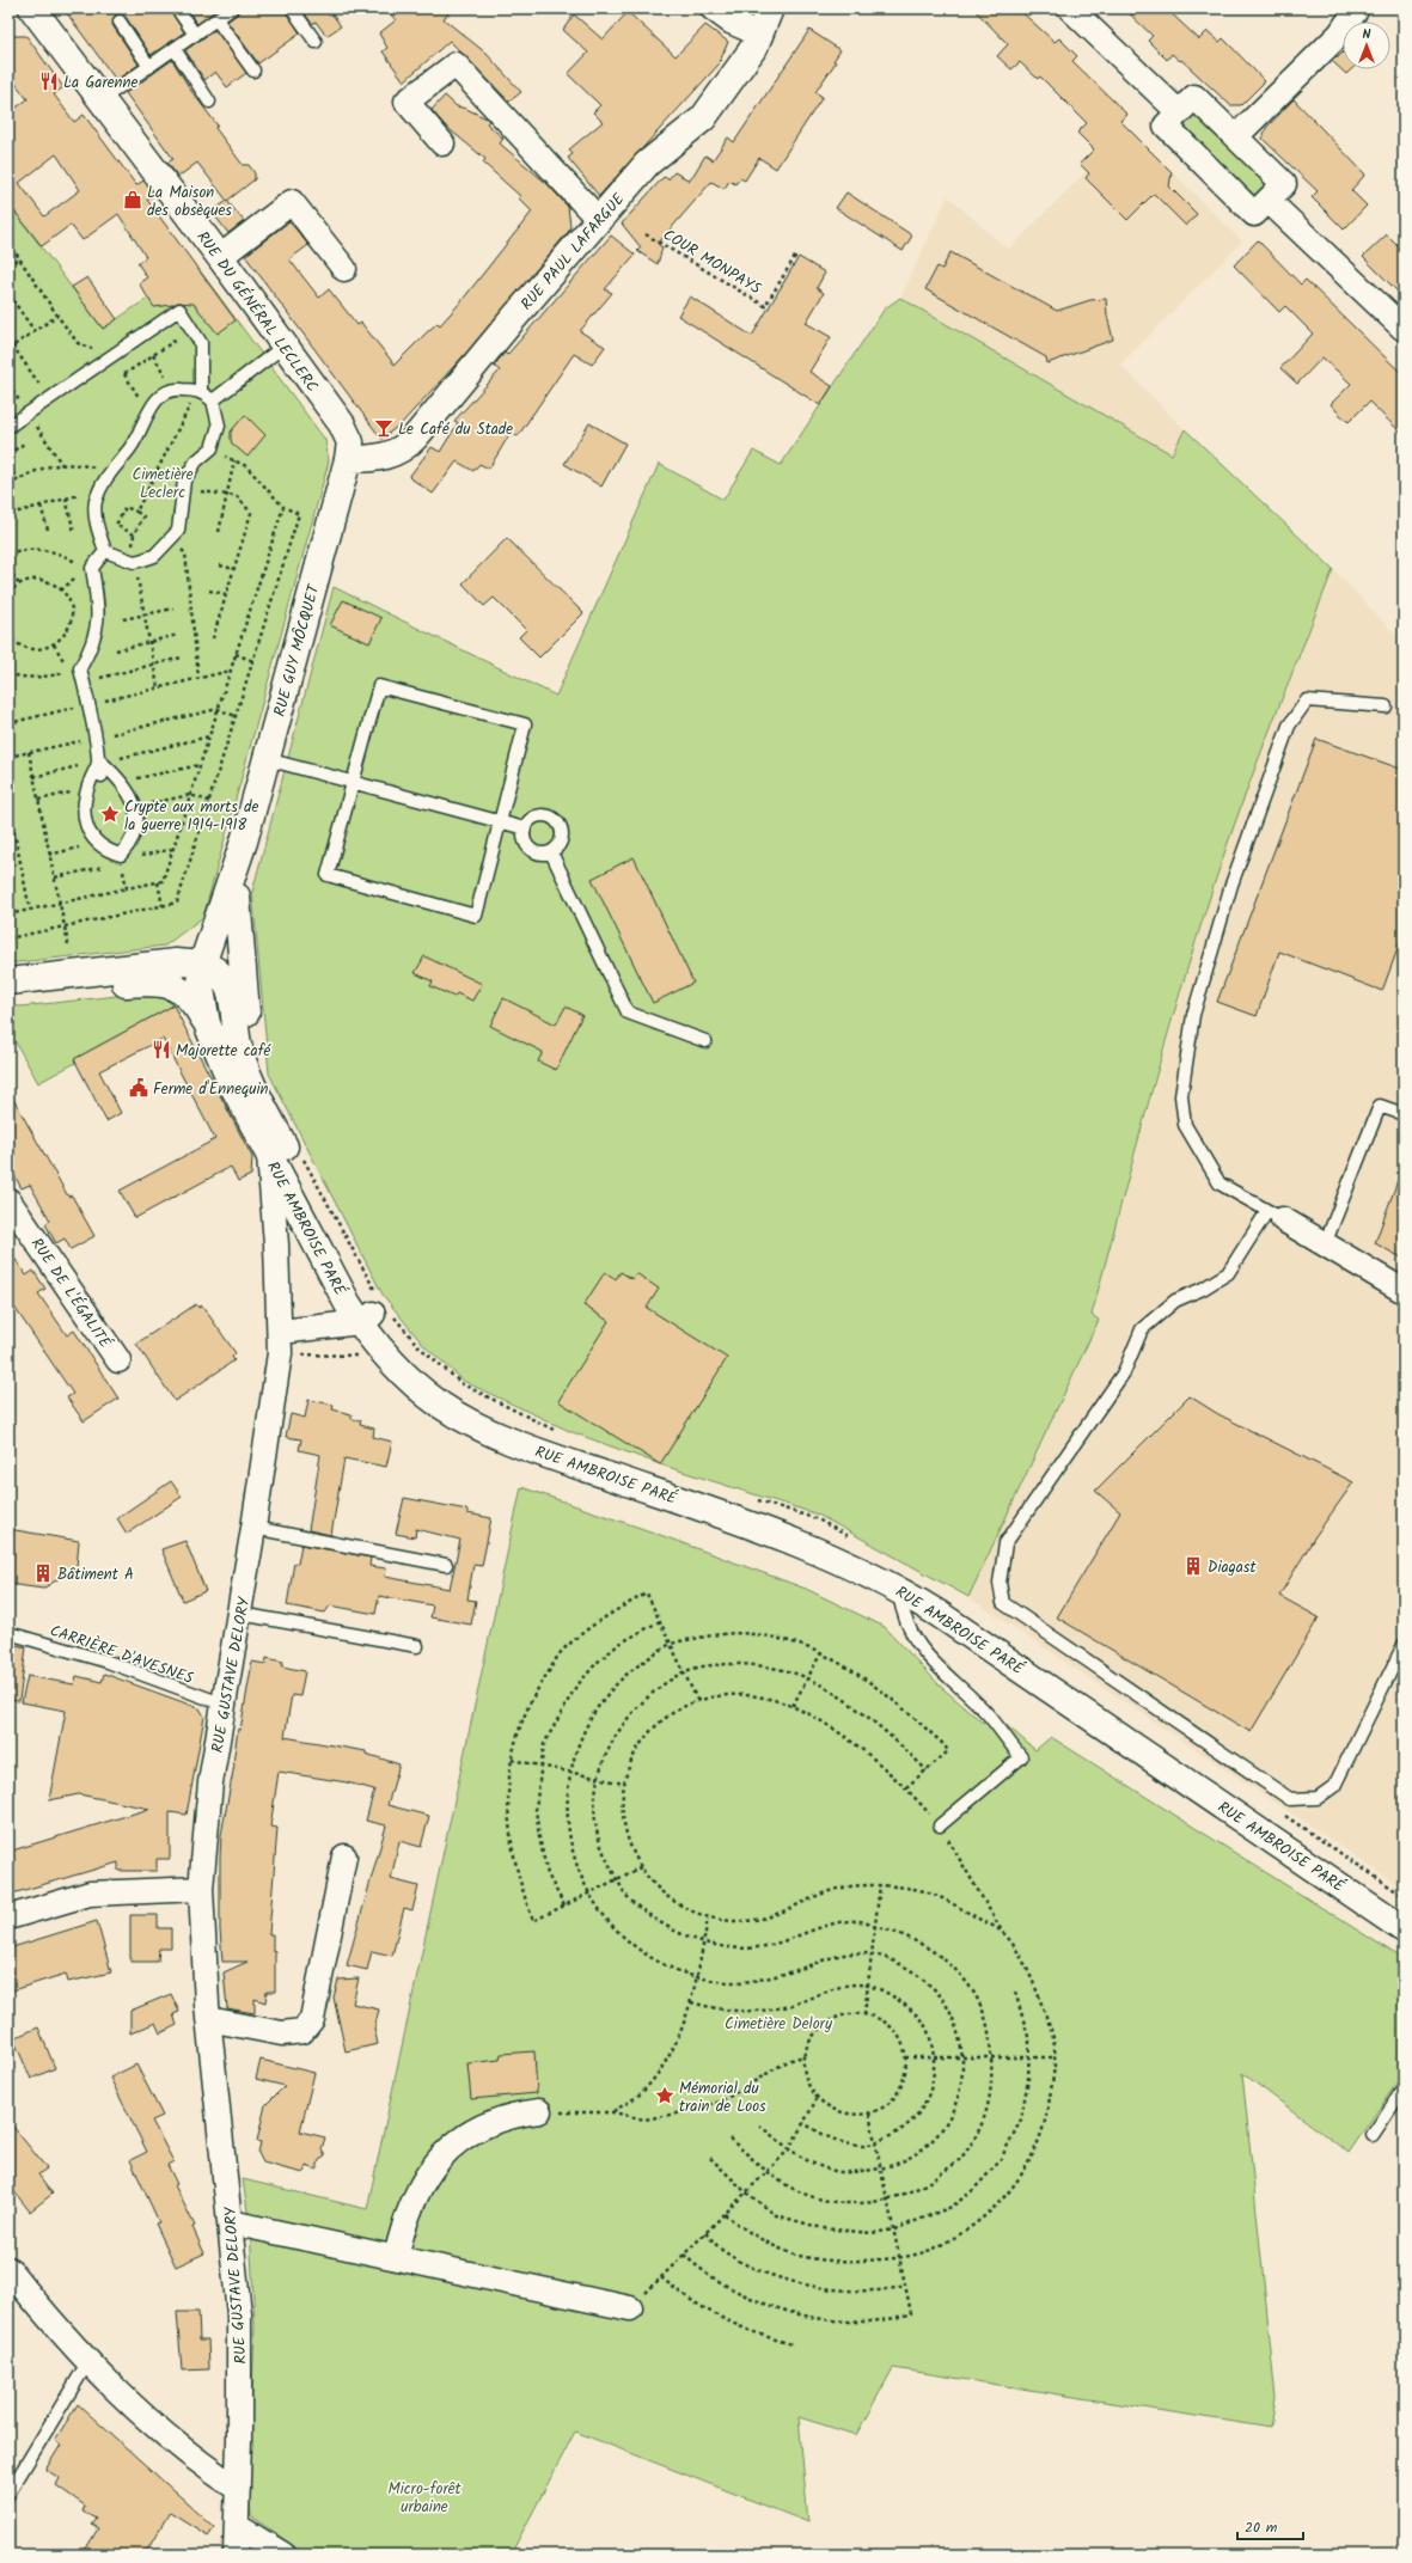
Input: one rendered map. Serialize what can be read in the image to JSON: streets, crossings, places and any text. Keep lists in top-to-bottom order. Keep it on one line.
{"streets":{"street":["RUE PAUL LAFARGUE","RUE DU GÉNÉRAL LECLERC","RUE GUY MÔCQUET","RUE AMBROISE PARÉ","RUE DE L'ÉGALITÉ","RUE GUSTAVE DELORY"],"lane":["CARRIÈRE D'AVESNES"],"path":["COUR MONPAYS"]},"crossings":[["RUE PAUL LAFARGUE","RUE DU GÉNÉRAL LECLERC"],["RUE PAUL LAFARGUE","RUE GUY MÔCQUET"],["RUE DU GÉNÉRAL LECLERC","RUE GUY MÔCQUET"],["RUE GUY MÔCQUET","RUE AMBROISE PARÉ"],["RUE AMBROISE PARÉ","RUE GUSTAVE DELORY"],["CARRIÈRE D'AVESNES","RUE GUSTAVE DELORY"]],"parks":["Cimetière Leclerc","Cimetière Delory","Micro-forêt urbaine"],"places":{"restaurant":["La Garenne","Majorette café"],"shop":["La Maison des obsèques"],"bar":["Le Café du Stade"],"place":["Crypte aux morts de la guerre 1914-1918","Mémorial du train de Loos"],"public building":["Ferme d'Ennequin"],"building":["Diagast","Bâtiment A"]},"scale_bar":"20 m","north":"top"}
